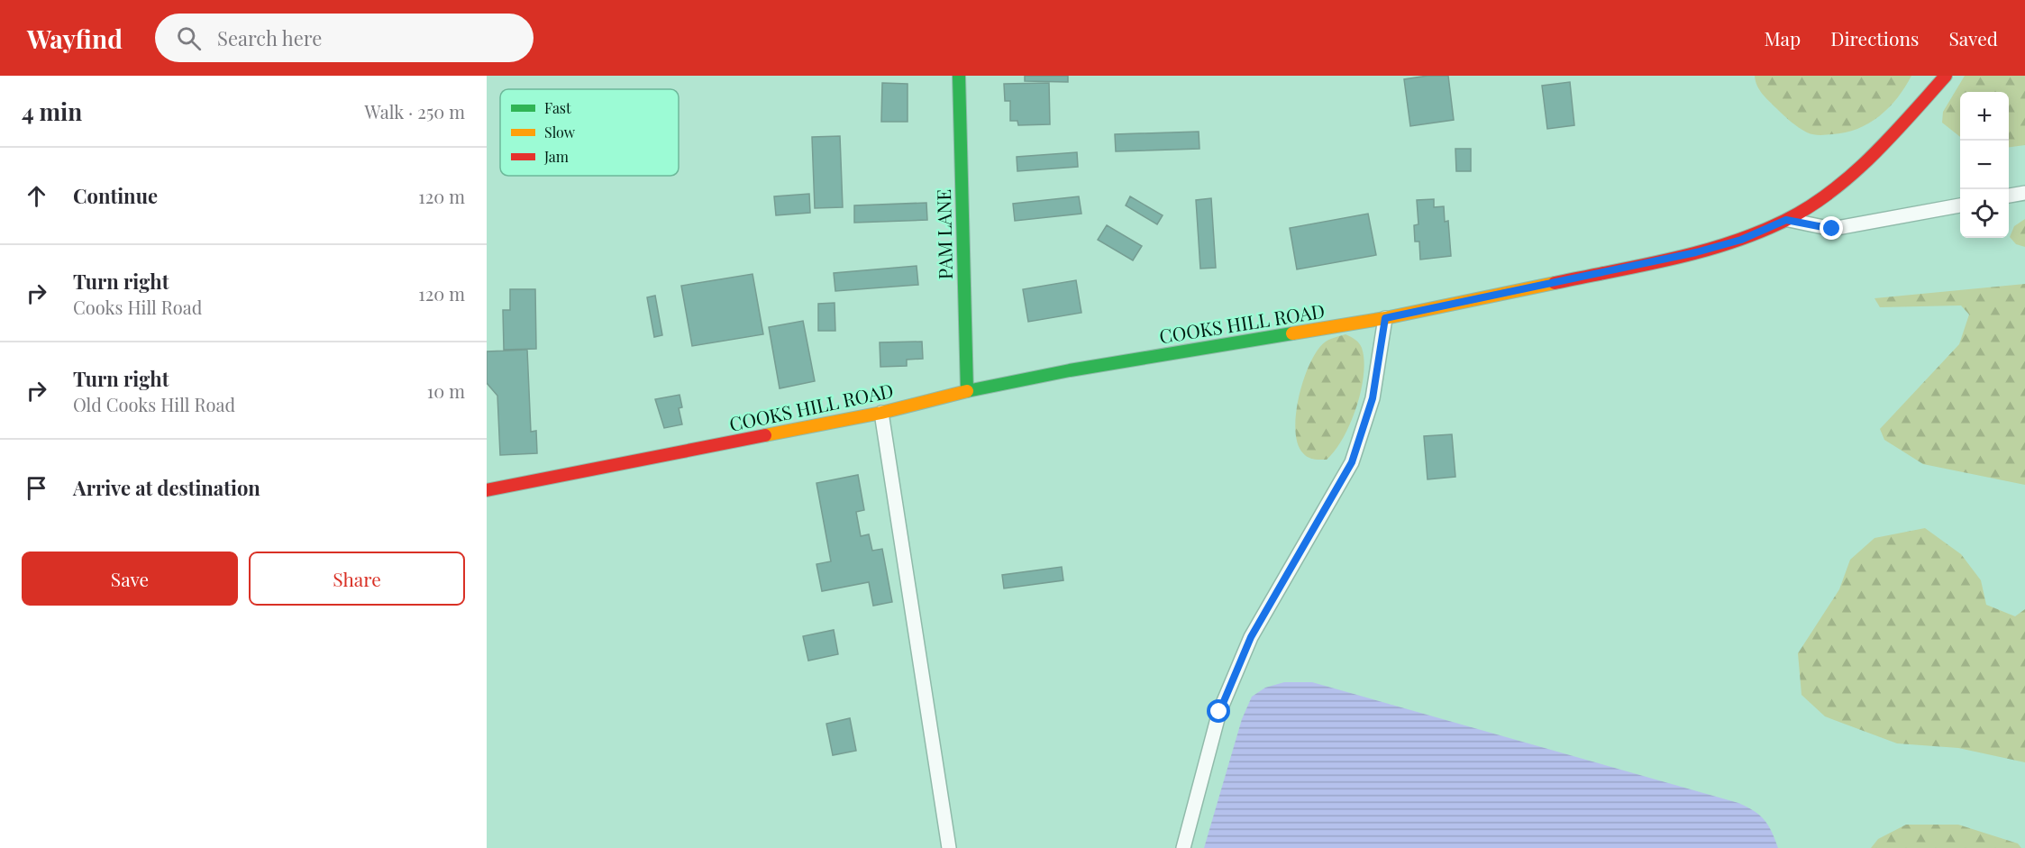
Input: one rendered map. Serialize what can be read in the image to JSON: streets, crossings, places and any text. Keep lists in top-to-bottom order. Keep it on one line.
{"streets":{"street":["PAM LANE","COOKS HILL ROAD"]},"crossings":[["PAM LANE","COOKS HILL ROAD"]],"legend":["Fast","Slow","Jam"],"page":{"header":"Wayfind","search":"Search here","nav":["Map","Directions","Saved"],"heading":["4 min","Walk · 250 m"],"map_buttons":["+","−"],"list":[["Continue","120 m"],["Turn right","Cooks Hill Road","120 m"],["Turn right","Old Cooks Hill Road","10 m"],"Arrive at destination"],"buttons":["Save","Share"]}}
